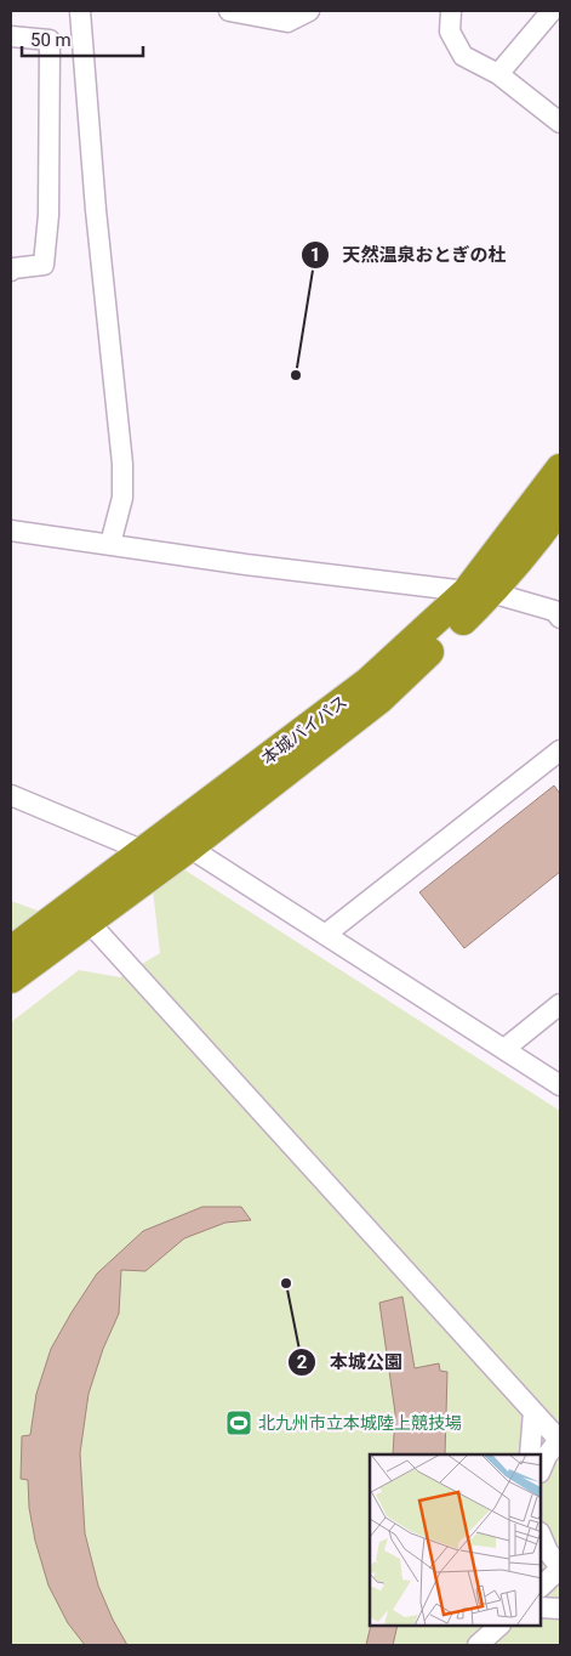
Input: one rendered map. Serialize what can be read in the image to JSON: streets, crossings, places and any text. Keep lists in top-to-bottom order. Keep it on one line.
{"streets":{"highway":["本城バイパス"]},"places":{"other":["天然温泉おとぎの杜","本城公園"],"sports":["北九州市立本城陸上競技場"]},"scale_bar":"50 m"}
